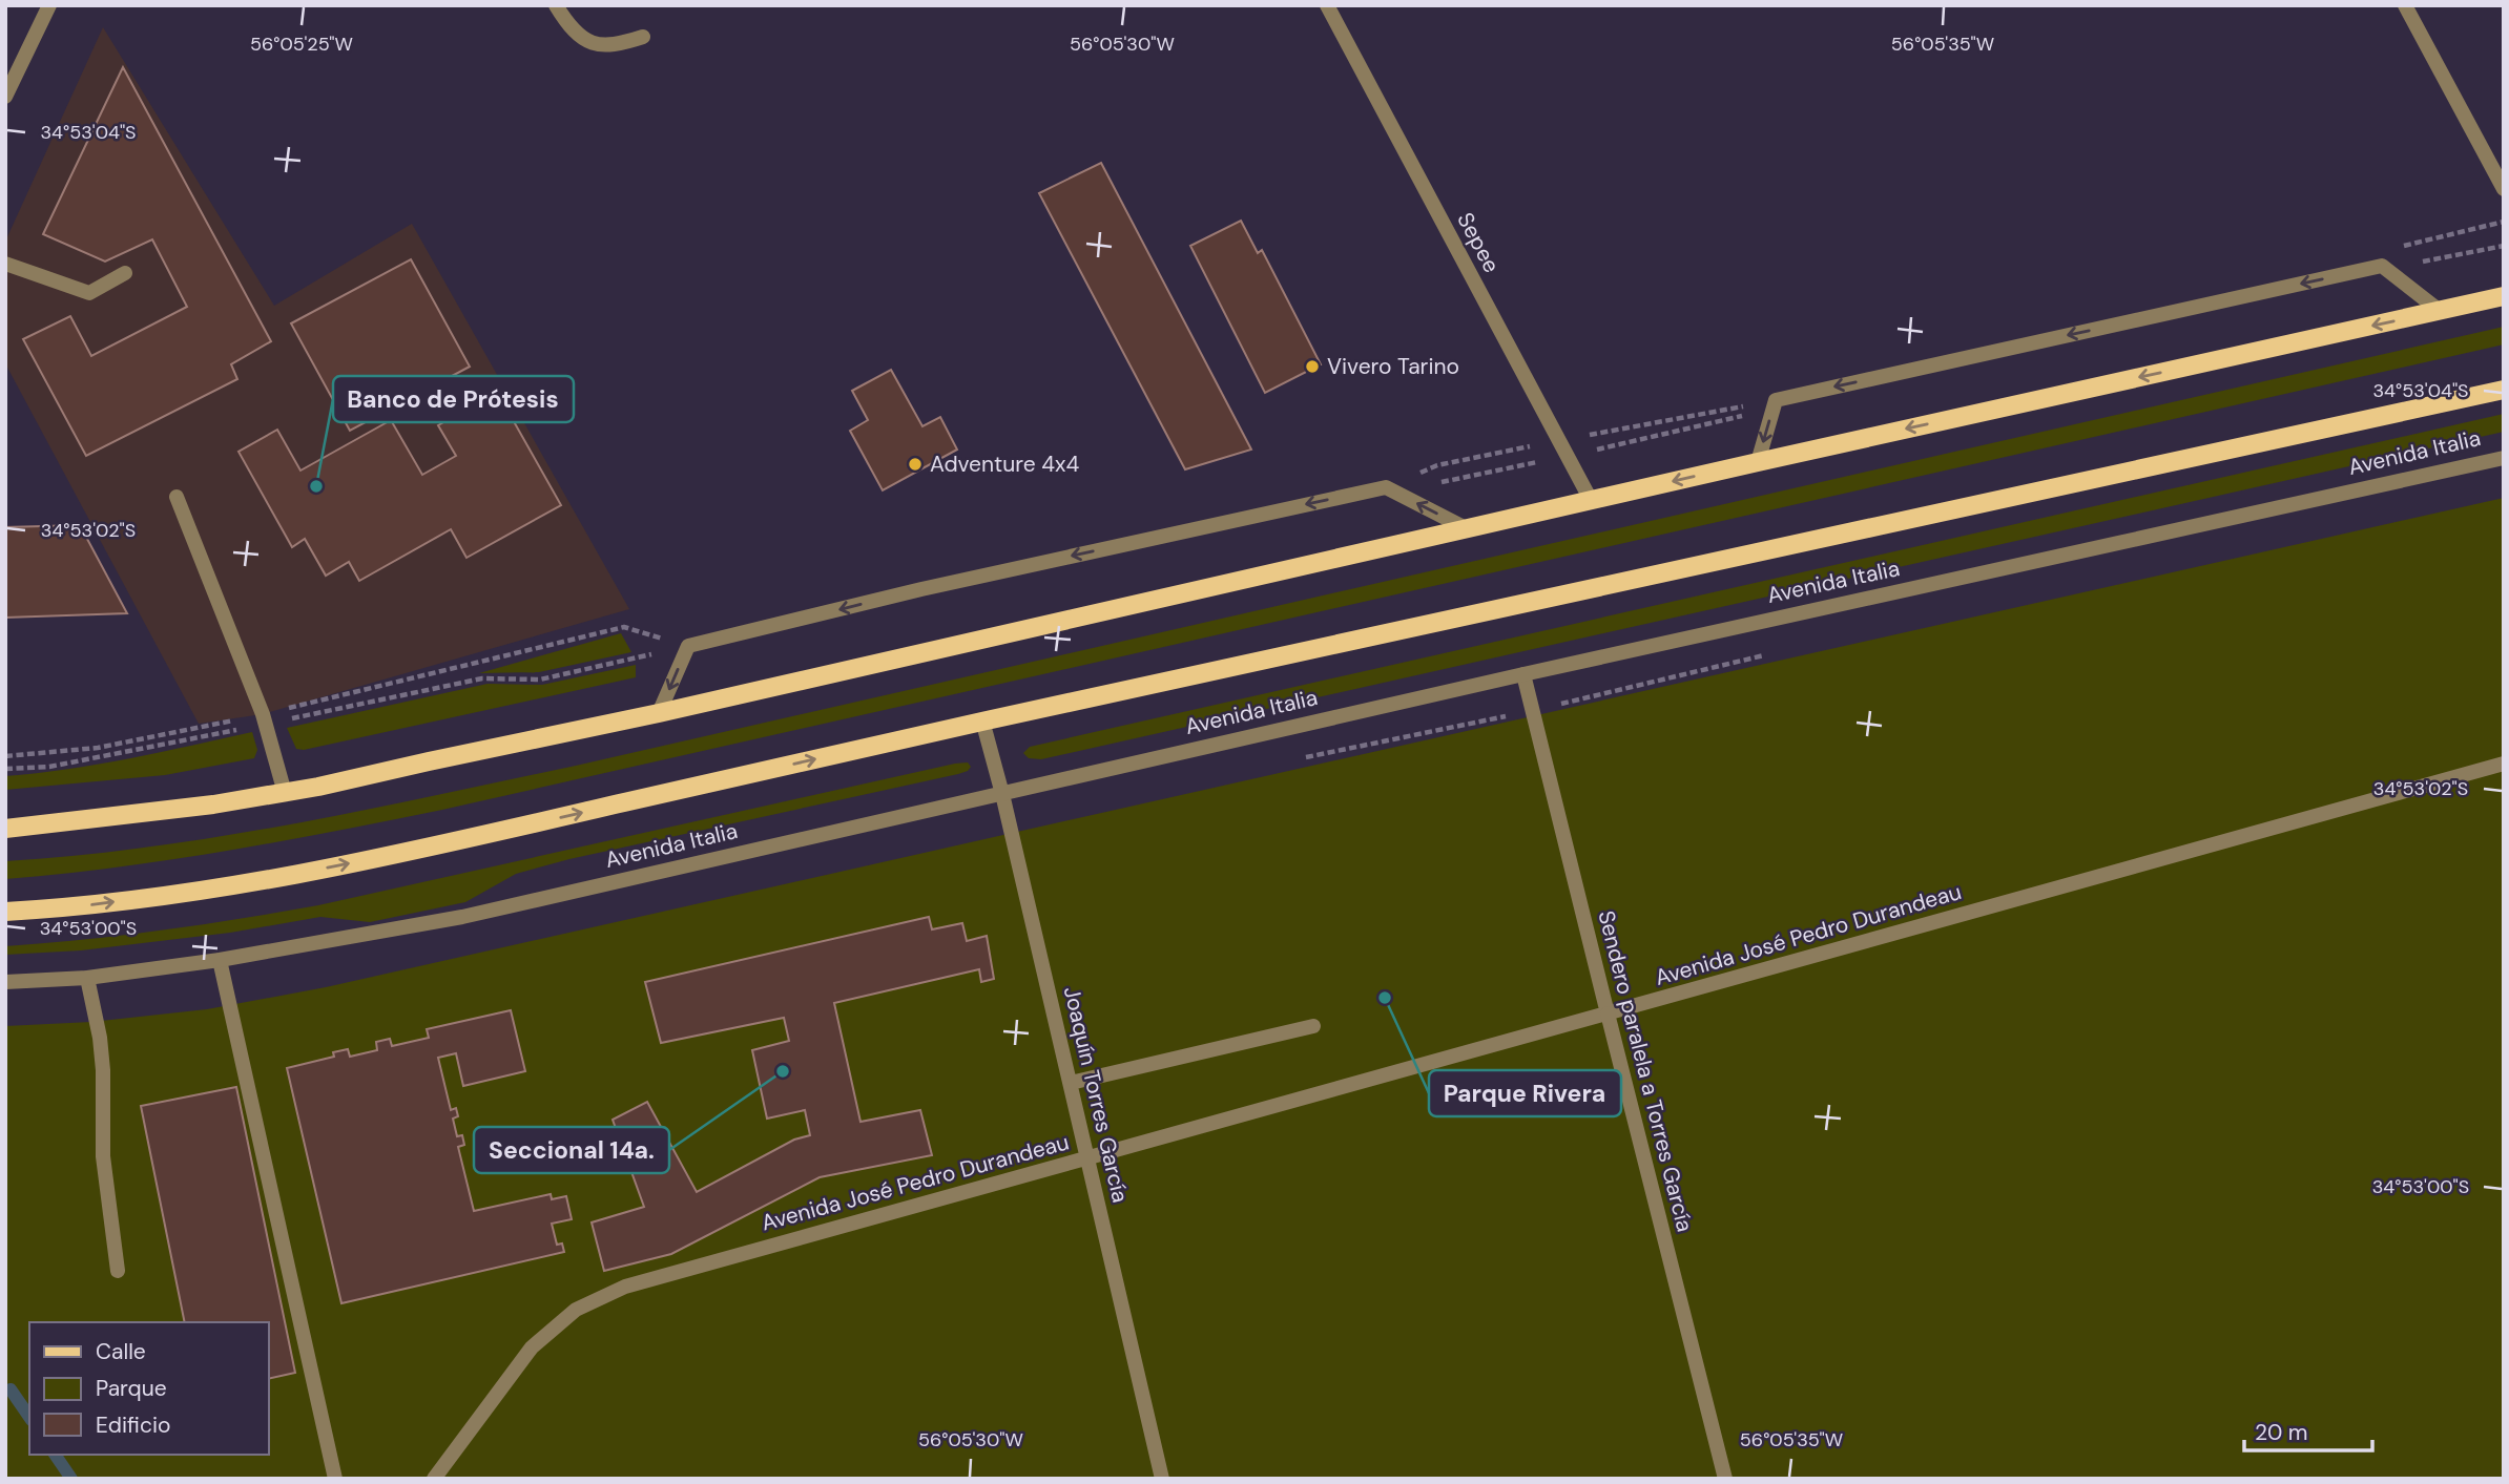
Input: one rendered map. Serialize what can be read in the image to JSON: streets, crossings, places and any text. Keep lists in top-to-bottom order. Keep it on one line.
{"streets":{"main road":["Avenida Italia"],"street":["Sepee","Avenida José Pedro Durandeau","Sendero paralela a Torres García","Joaquín Torres García"]},"crossings":[["Avenida Italia","Sendero paralela a Torres García"],["Avenida Italia","Joaquín Torres García"],["Avenida José Pedro Durandeau","Sendero paralela a Torres García"],["Avenida José Pedro Durandeau","Joaquín Torres García"]],"places":["Vivero Tarino","Adventure 4x4","Banco de Prótesis","Parque Rivera","Seccional 14a."],"legend":["Calle","Parque","Edificio"],"scale_bar":"20 m","coordinates":["56°05'25\"W","56°05'30\"W","56°05'35\"W","34°53'04\"S","34°53'02\"S","34°53'00\"S"]}
